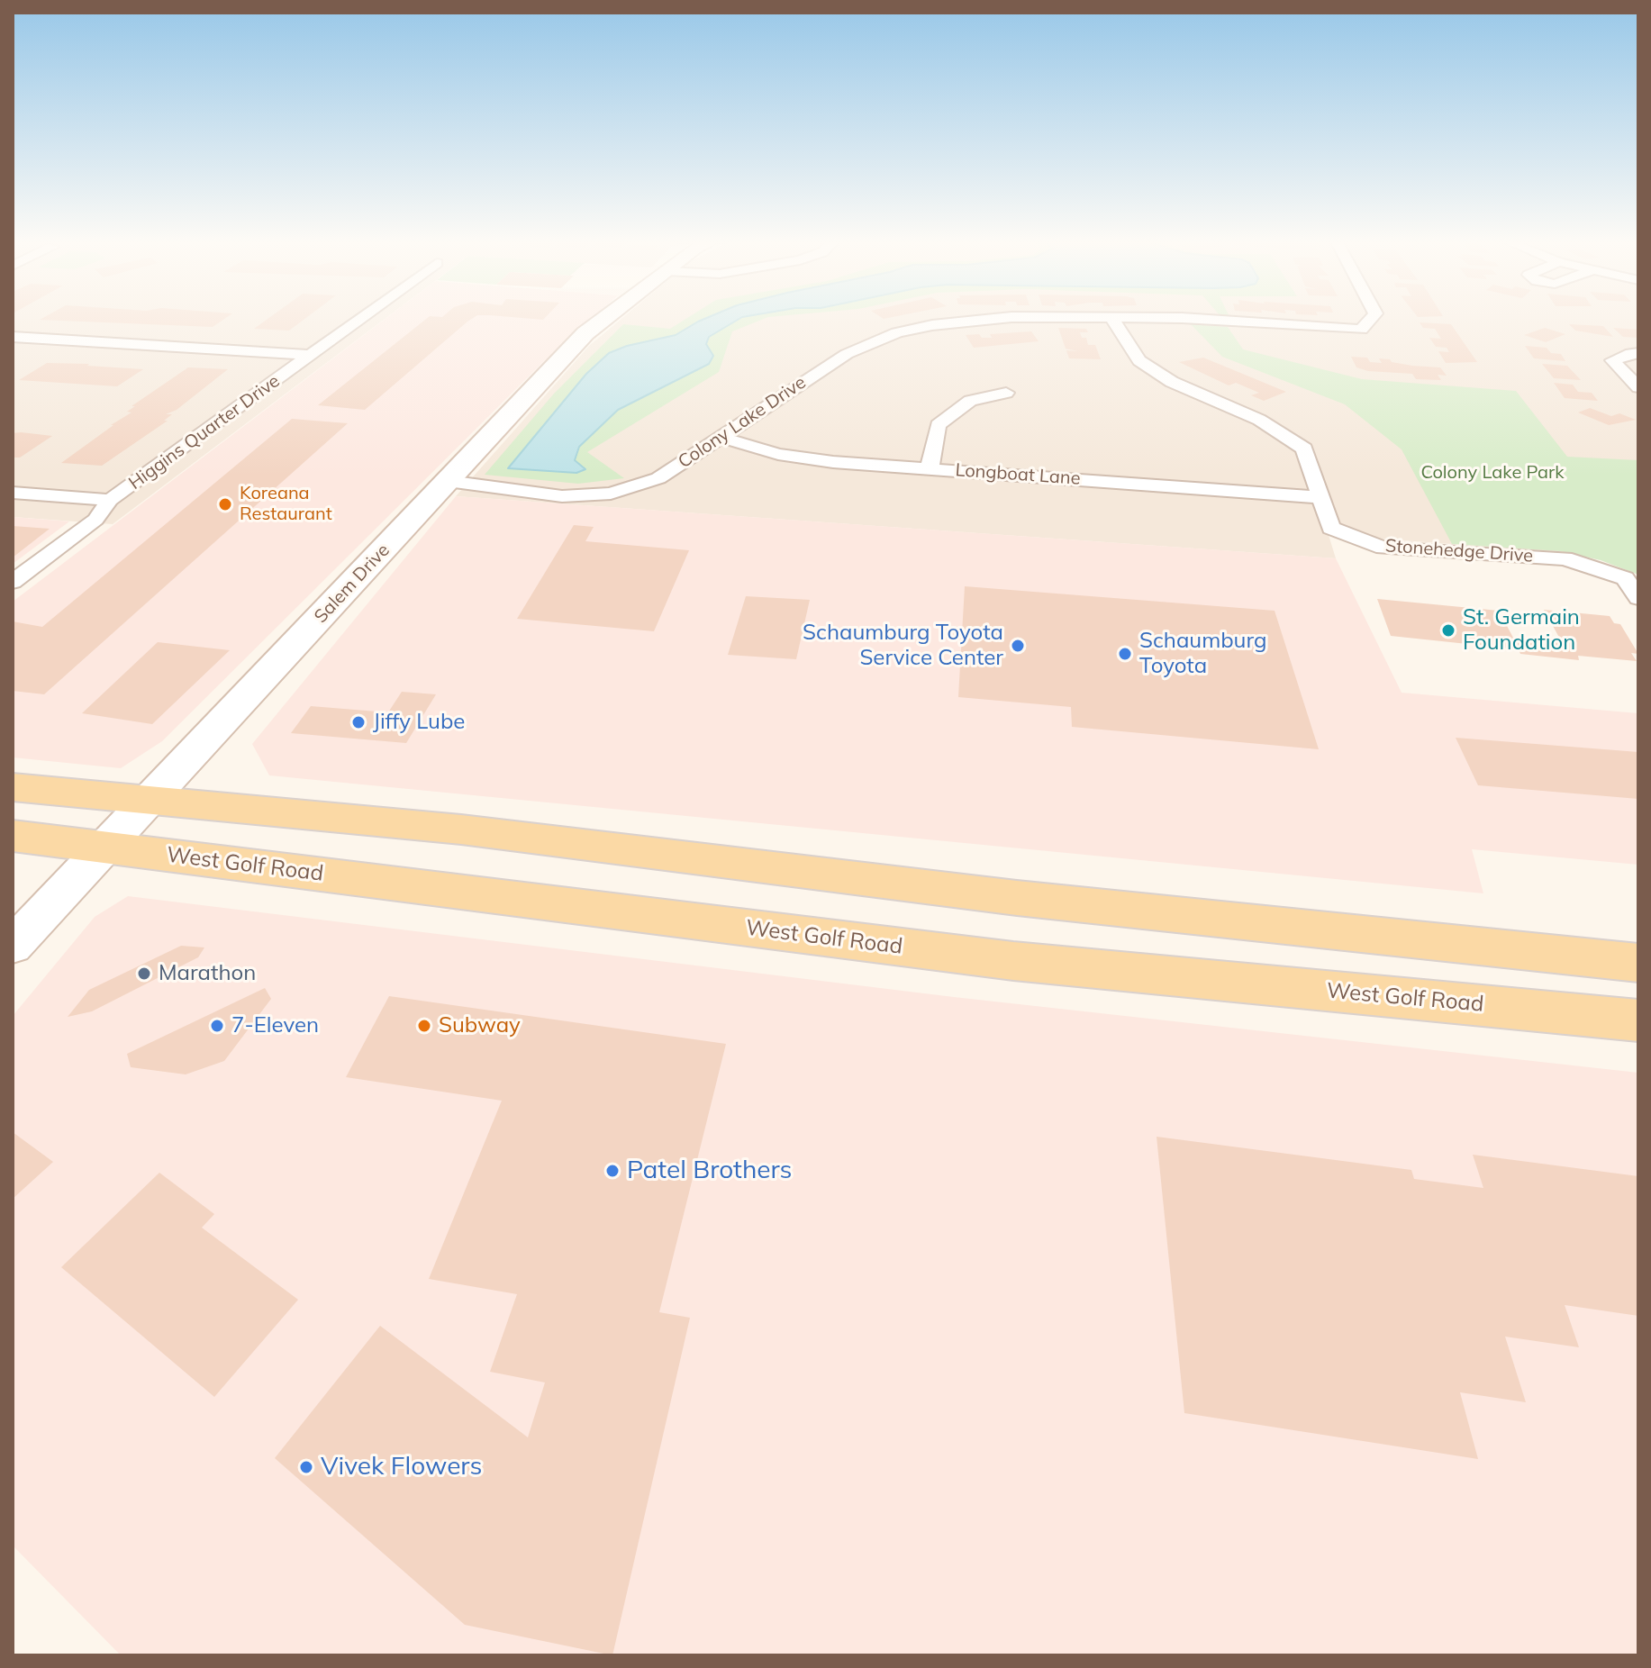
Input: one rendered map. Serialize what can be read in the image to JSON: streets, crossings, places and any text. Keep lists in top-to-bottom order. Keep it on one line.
{"streets":{"main road":["West Golf Road"],"street":["Colony Lake Drive","Higgins Quarter Drive","Longboat Lane","Stonehedge Drive","Salem Drive"]},"crossings":[["Colony Lake Drive","Longboat Lane"],["Colony Lake Drive","Salem Drive"],["Longboat Lane","Stonehedge Drive"],["Salem Drive","West Golf Road"]],"parks":["Colony Lake Park"],"places":["Koreana Restaurant","St. Germain Foundation","Schaumburg Toyota Service Center","Schaumburg Toyota","Jiffy Lube","Marathon","7-Eleven","Subway","Patel Brothers","Vivek Flowers"]}
